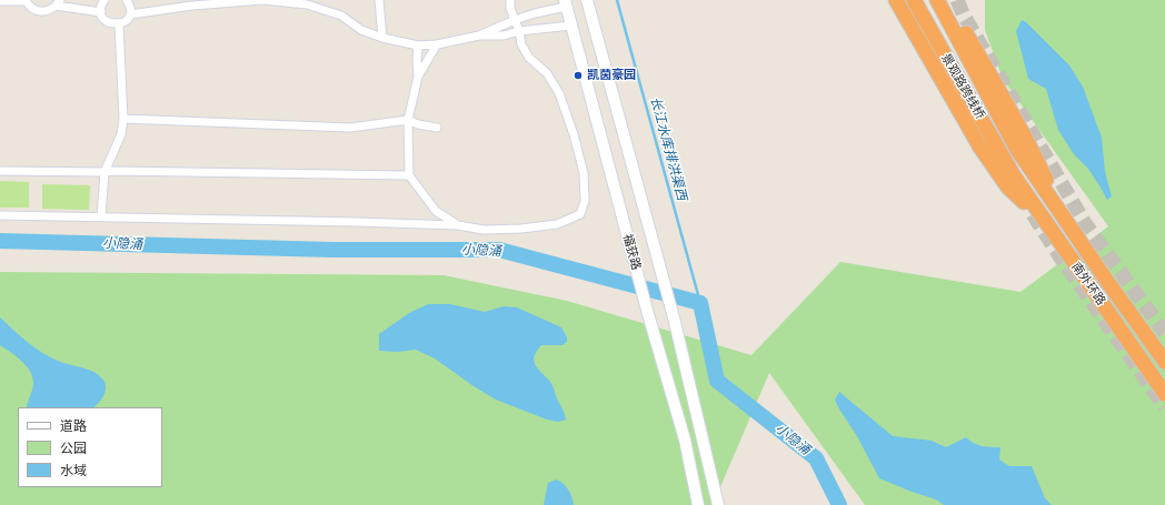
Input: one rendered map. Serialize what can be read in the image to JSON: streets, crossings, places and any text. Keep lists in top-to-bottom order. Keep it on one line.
{"streets":{"highway":["景观路跨线桥","南外环路"],"street":["福获路"]},"crossings":[["景观路跨线桥","南外环路"]],"water":["长江水库排洪渠西","小隐涌"],"places":["凯茵豪园"],"legend":["道路","公园","水域"]}
